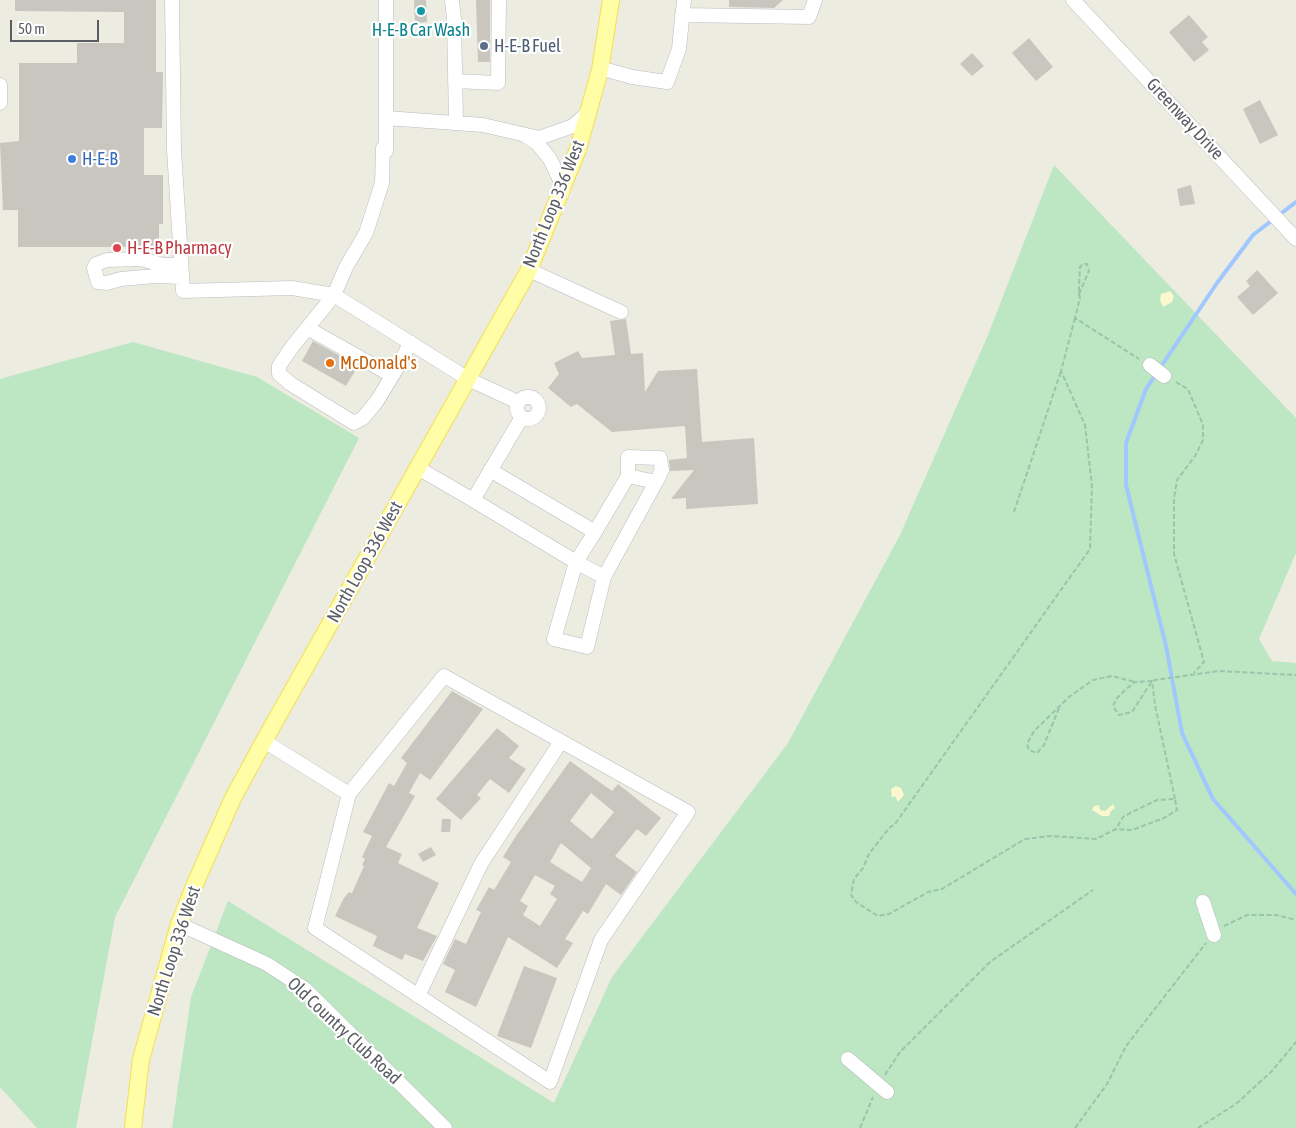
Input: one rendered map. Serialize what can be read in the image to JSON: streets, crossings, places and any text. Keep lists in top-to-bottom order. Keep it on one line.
{"streets":{"main road":["North Loop 336 West"],"street":["Greenway Drive","Old Country Club Road"]},"crossings":[["North Loop 336 West","Old Country Club Road"]],"places":["H-E-B Car Wash","H-E-B Fuel","H-E-B","H-E-B Pharmacy","McDonald's"],"scale_bar":"50 m"}
